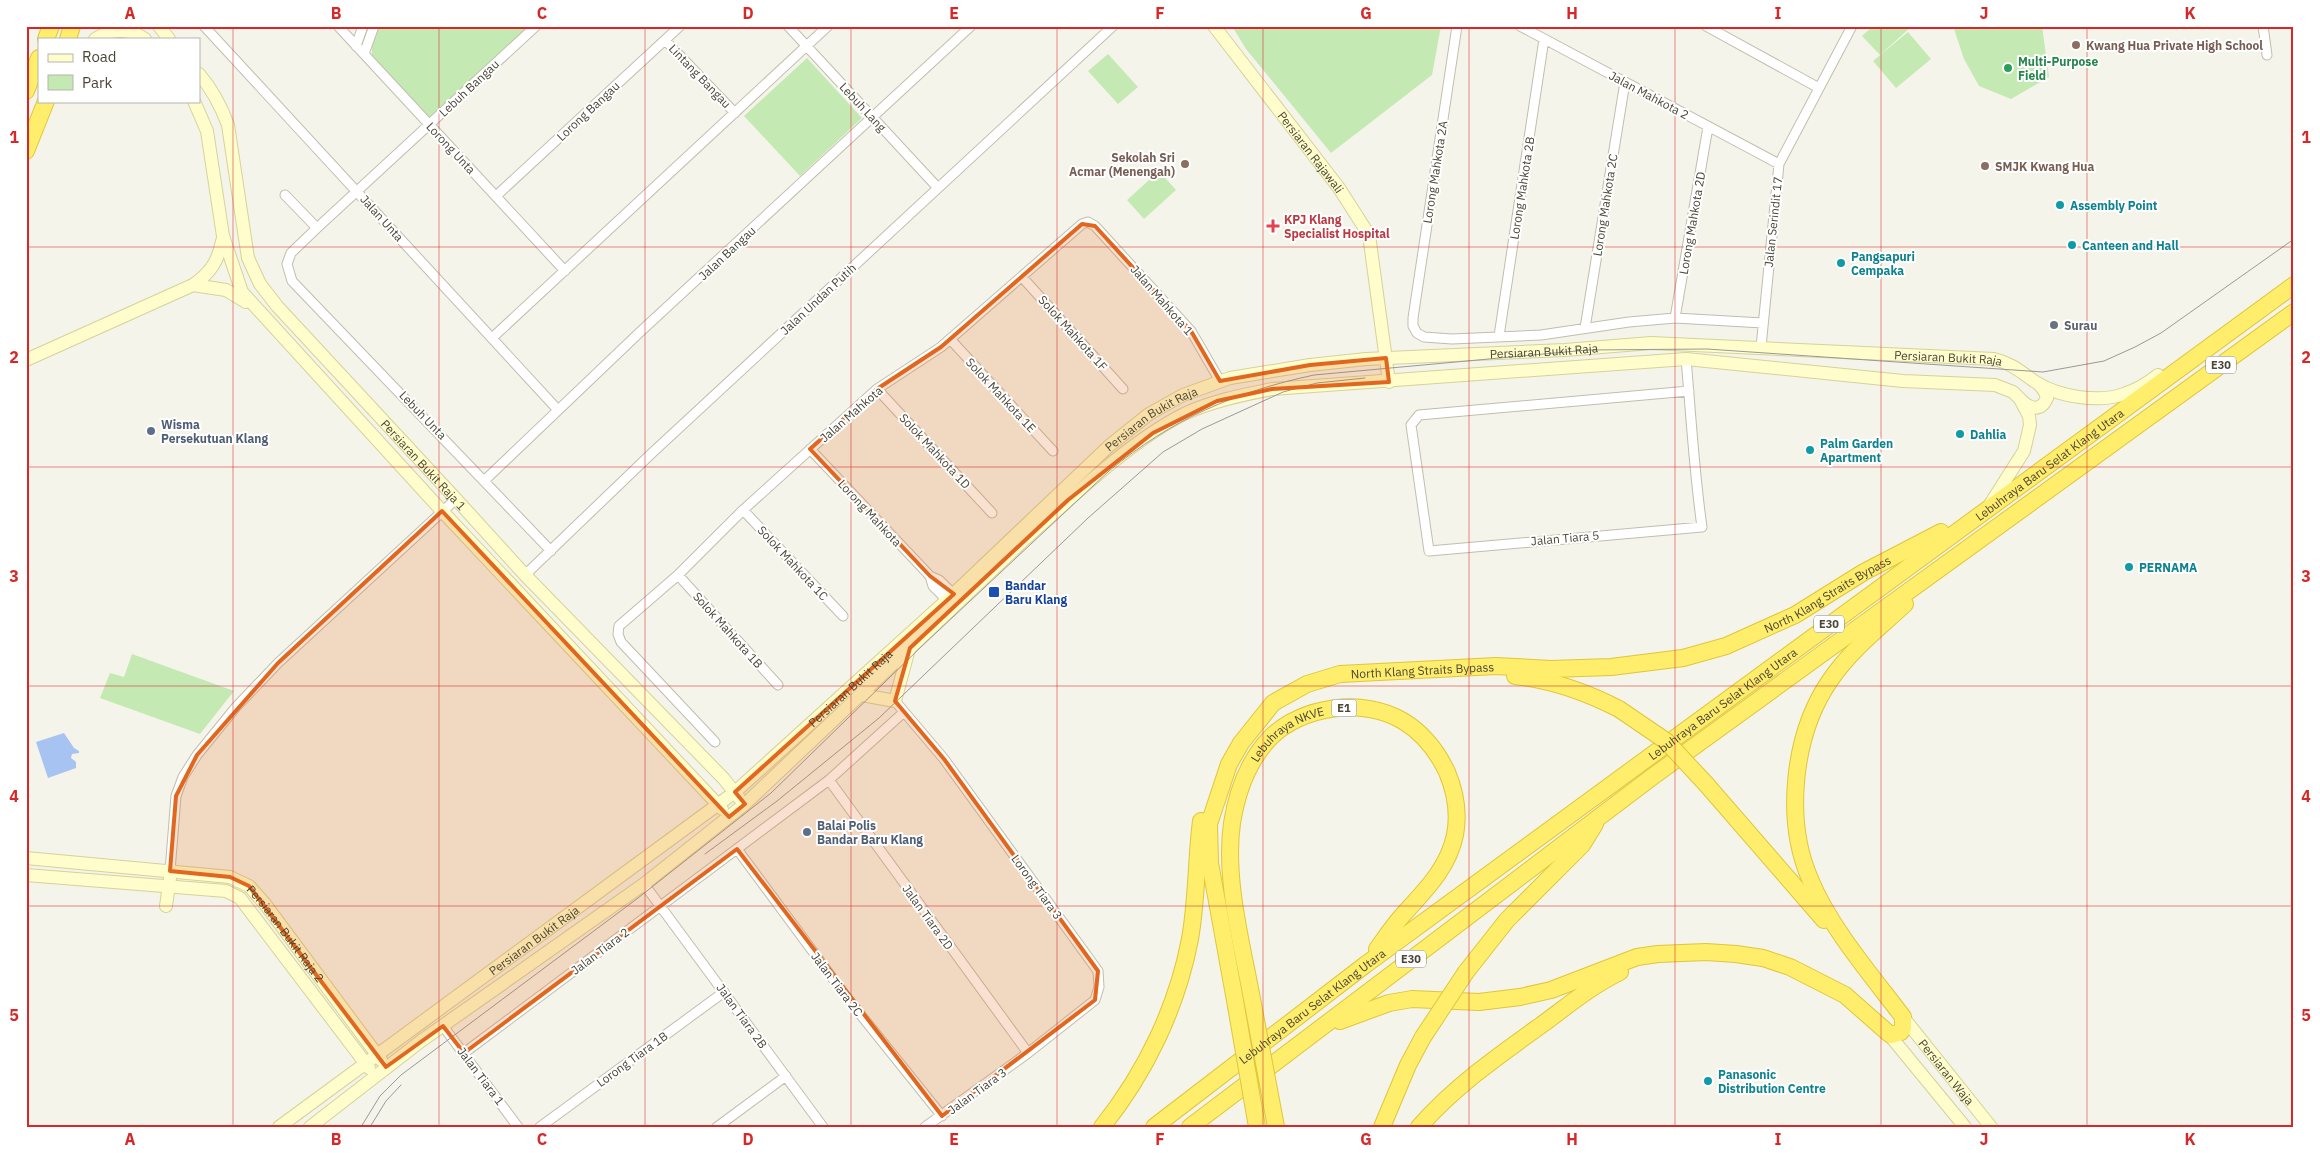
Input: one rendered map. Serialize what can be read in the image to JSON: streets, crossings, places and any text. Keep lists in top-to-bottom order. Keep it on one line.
{"streets":{"highway":["E30","Lebuhraya Baru Selat Klang Utara","North Klang Straits Bypass","E1","Lebuhraya NKVE"],"main road":["Persiaran Rajawali","Persiaran Bukit Raja","Persiaran Bukit Raja 1","Persiaran Bukit Raja 2","Persiaran Waja"],"street":["Lintang Bangau","Lebuh Bangau","Jalan Mahkota 2","Lebuh Lang","Lorong Bangau","Lorong Unta","Lorong Mahkota 2A","Lorong Mahkota 2B","Lorong Mahkota 2C","Jalan Unta","Jalan Serindit 17","Lorong Mahkota 2D","Jalan Bangau","Jalan Undan Putih","Jalan Mahkota 1","Solok Mahkota 1F","Solok Mahkota 1E","Jalan Mahkota","Lebuh Unta","Solok Mahkota 1D","Lorong Mahkota","Jalan Tiara 5","Solok Mahkota 1C","Solok Mahkota 1B","Lorong Tiara 3","Jalan Tiara 2D","Jalan Tiara 2","Jalan Tiara 2C","Jalan Tiara 2B","Lorong Tiara 1B","Jalan Tiara 1","Jalan Tiara 3"]},"crossings":[["Lintang Bangau","Lorong Bangau"],["Lebuh Bangau","Lorong Unta"],["Lebuh Bangau","Jalan Unta"],["Lebuh Bangau","Lebuh Unta"],["Jalan Mahkota 2","Lorong Mahkota 2B"],["Jalan Mahkota 2","Lorong Mahkota 2C"],["Jalan Mahkota 2","Jalan Serindit 17"],["Jalan Mahkota 2","Lorong Mahkota 2D"],["Lebuh Lang","Jalan Bangau"],["Lebuh Lang","Jalan Undan Putih"],["Lorong Bangau","Lorong Unta"],["Persiaran Rajawali","Persiaran Bukit Raja"],["Lorong Mahkota 2A","Lorong Mahkota 2B"],["Jalan Unta","Jalan Bangau"],["Jalan Serindit 17","Persiaran Bukit Raja"],["Jalan Bangau","Lebuh Unta"],["Jalan Undan Putih","Lebuh Unta"],["Jalan Undan Putih","Persiaran Bukit Raja 1"],["Jalan Mahkota 1","Persiaran Bukit Raja"],["Jalan Mahkota 1","Jalan Mahkota"],["Solok Mahkota 1F","Jalan Mahkota"],["Persiaran Bukit Raja","Lebuhraya Baru Selat Klang Utara"],["Persiaran Bukit Raja","Persiaran Bukit Raja 1"],["Persiaran Bukit Raja","Lorong Mahkota"],["Persiaran Bukit Raja","Persiaran Bukit Raja 2"],["Persiaran Bukit Raja","Jalan Tiara 2B"],["Persiaran Bukit Raja","Jalan Tiara 1"],["Solok Mahkota 1E","Jalan Mahkota"],["Jalan Mahkota","Solok Mahkota 1D"],["Jalan Mahkota","Lorong Mahkota"],["Jalan Mahkota","Solok Mahkota 1C"],["Jalan Mahkota","Solok Mahkota 1B"],["Lebuhraya Baru Selat Klang Utara","North Klang Straits Bypass"],["Lebuhraya Baru Selat Klang Utara","Lebuhraya NKVE"],["Lorong Tiara 3","Jalan Tiara 2D"],["Lorong Tiara 3","Jalan Tiara 2"],["Lorong Tiara 3","Jalan Tiara 3"],["Jalan Tiara 2D","Jalan Tiara 2"],["Jalan Tiara 2D","Jalan Tiara 3"],["Jalan Tiara 2","Jalan Tiara 2C"],["Jalan Tiara 2","Jalan Tiara 2B"],["Jalan Tiara 2","Jalan Tiara 1"],["Jalan Tiara 2C","Jalan Tiara 3"],["Jalan Tiara 2B","Lorong Tiara 1B"]],"places":{"other":["Kwang Hua Private High School","Multi-Purpose Field","Sekolah Sri Acmar (Menengah)","SMJK Kwang Hua","Assembly Point","Canteen and Hall","Pangsapuri Cempaka","Surau","Wisma Persekutuan Klang","Dahlia","Palm Garden Apartment","PERNAMA","Balai Polis Bandar Baru Klang","Panasonic Distribution Centre"],"health":["KPJ Klang Specialist Hospital"],"transit":["Bandar Baru Klang"]},"legend":["Road","Park"],"grid":{"columns":["A","B","C","D","E","F","G","H","I","J","K"],"rows":["1","2","3","4","5"]}}
